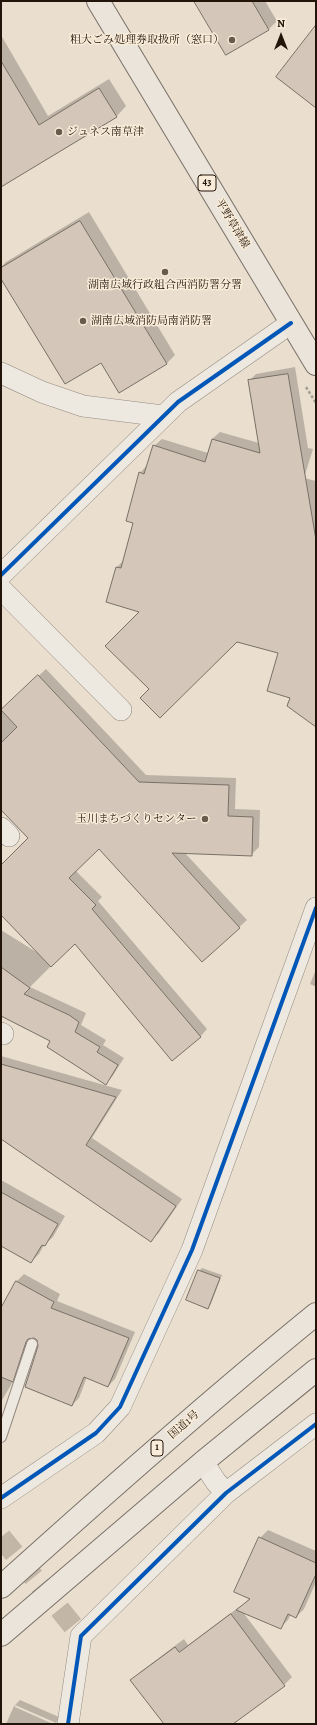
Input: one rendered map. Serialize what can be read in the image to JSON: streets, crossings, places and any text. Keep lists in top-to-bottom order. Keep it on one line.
{"streets":{"main road":["43","平野草津線","国道1号","1"]},"places":["粗大ごみ処理券取扱所（窓口）","ジュネス南草津","湖南広域行政組合西消防署分署","湖南広域消防局南消防署","玉川まちづくりセンター"],"north":"top"}
